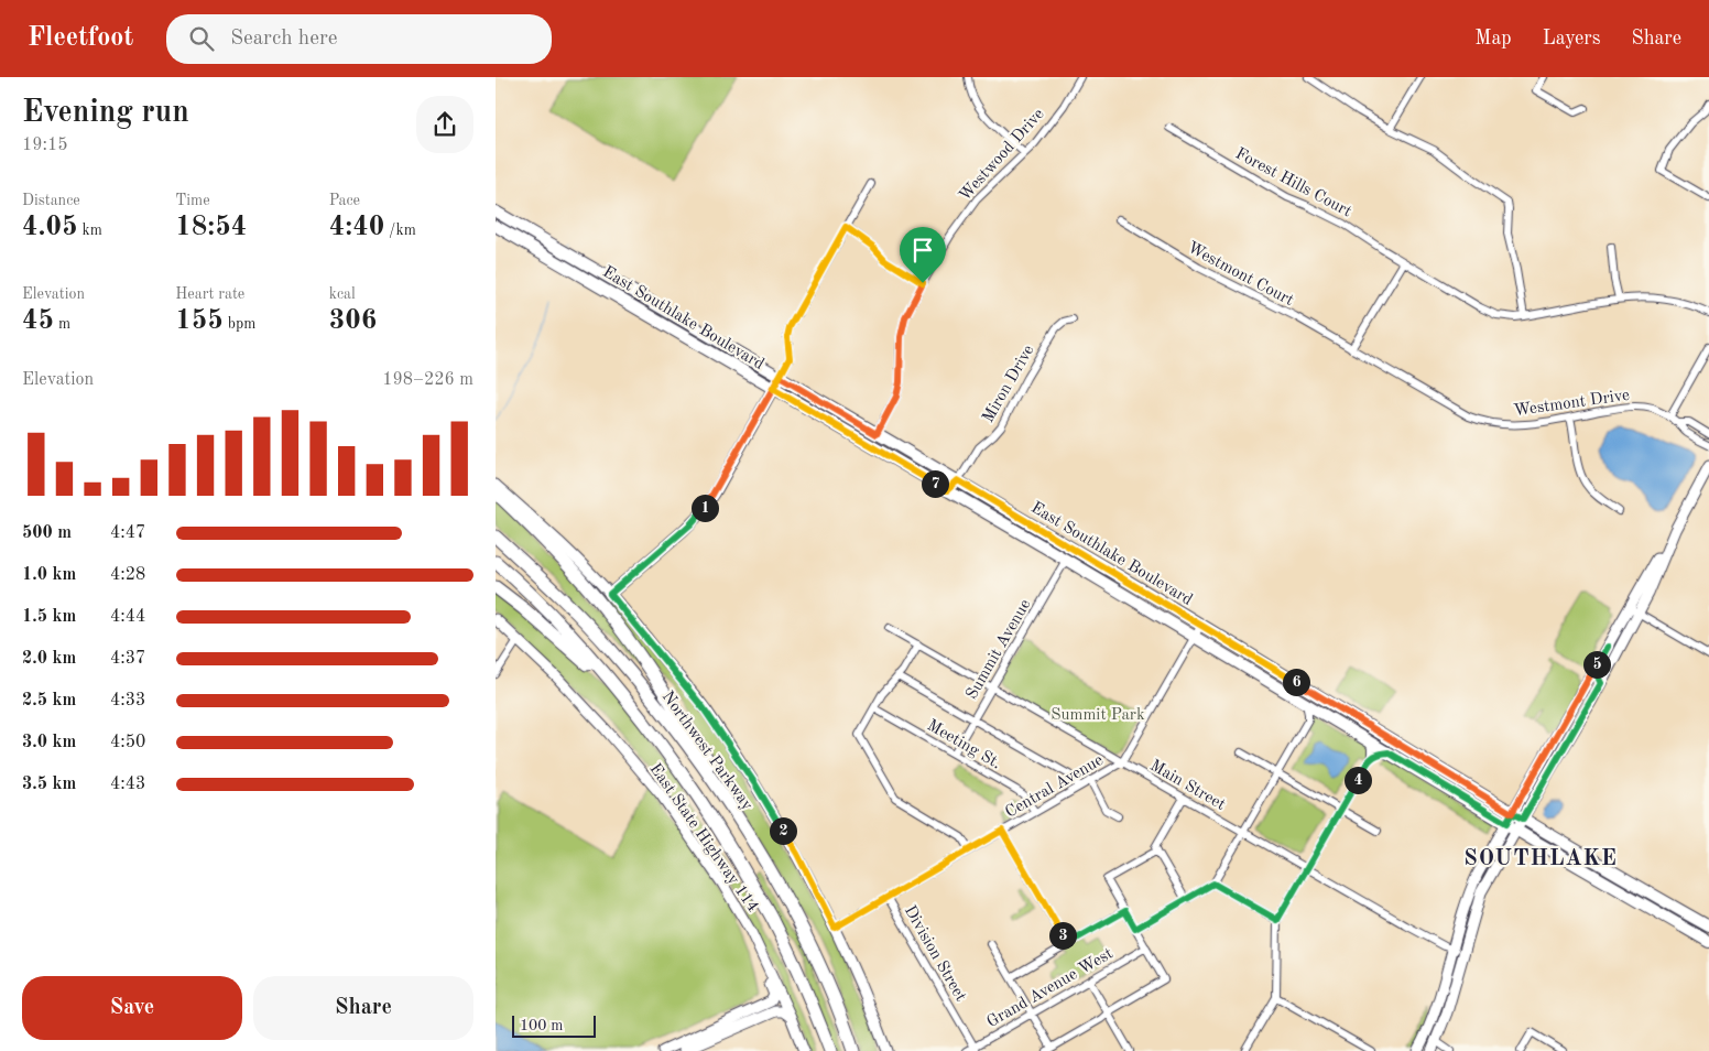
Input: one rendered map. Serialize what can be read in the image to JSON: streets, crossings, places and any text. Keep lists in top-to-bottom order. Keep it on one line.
{"streets":{"highway":["Northwest Parkway"],"main road":["East Southlake Boulevard","East State Highway 114"],"street":["Westwood Drive","Forest Hills Court","Westmont Court","Miron Drive","Westmont Drive","Summit Avenue","Meeting St.","Main Street","Central Avenue","Division Street","Grand Avenue West"]},"crossings":[["Westwood Drive","East Southlake Boulevard"],["Westmont Court","Westmont Drive"],["East Southlake Boulevard","Miron Drive"],["East Southlake Boulevard","Summit Avenue"],["East Southlake Boulevard","Central Avenue"],["Summit Avenue","Meeting St."],["Summit Avenue","Main Street"],["Meeting St.","Central Avenue"],["Main Street","Central Avenue"],["Central Avenue","Division Street"],["Division Street","Grand Avenue West"]],"districts":["SOUTHLAKE"],"parks":["Summit Park"],"scale_bar":"100 m","page":{"header":"Fleetfoot","search":"Search here","nav":["Map","Layers","Share"],"heading":["Evening run","19:15"],"stats":[["Distance","4.05 km"],["Time","18:54"],["Pace","4:40 /km"],["Elevation","45 m"],["Heart rate","155 bpm"],["kcal","306"]],"chart":["Elevation","198–226 m"],"pins":["7","1","5","6","4","2","3"],"list":[{"name":"500 m","note":"4:47"},{"name":"1.0 km","note":"4:28"},{"name":"1.5 km","note":"4:44"},{"name":"2.0 km","note":"4:37"},{"name":"2.5 km","note":"4:33"},{"name":"3.0 km","note":"4:50"},{"name":"3.5 km","note":"4:43"}],"buttons":["Save","Share"],"scale":"100 m"}}
